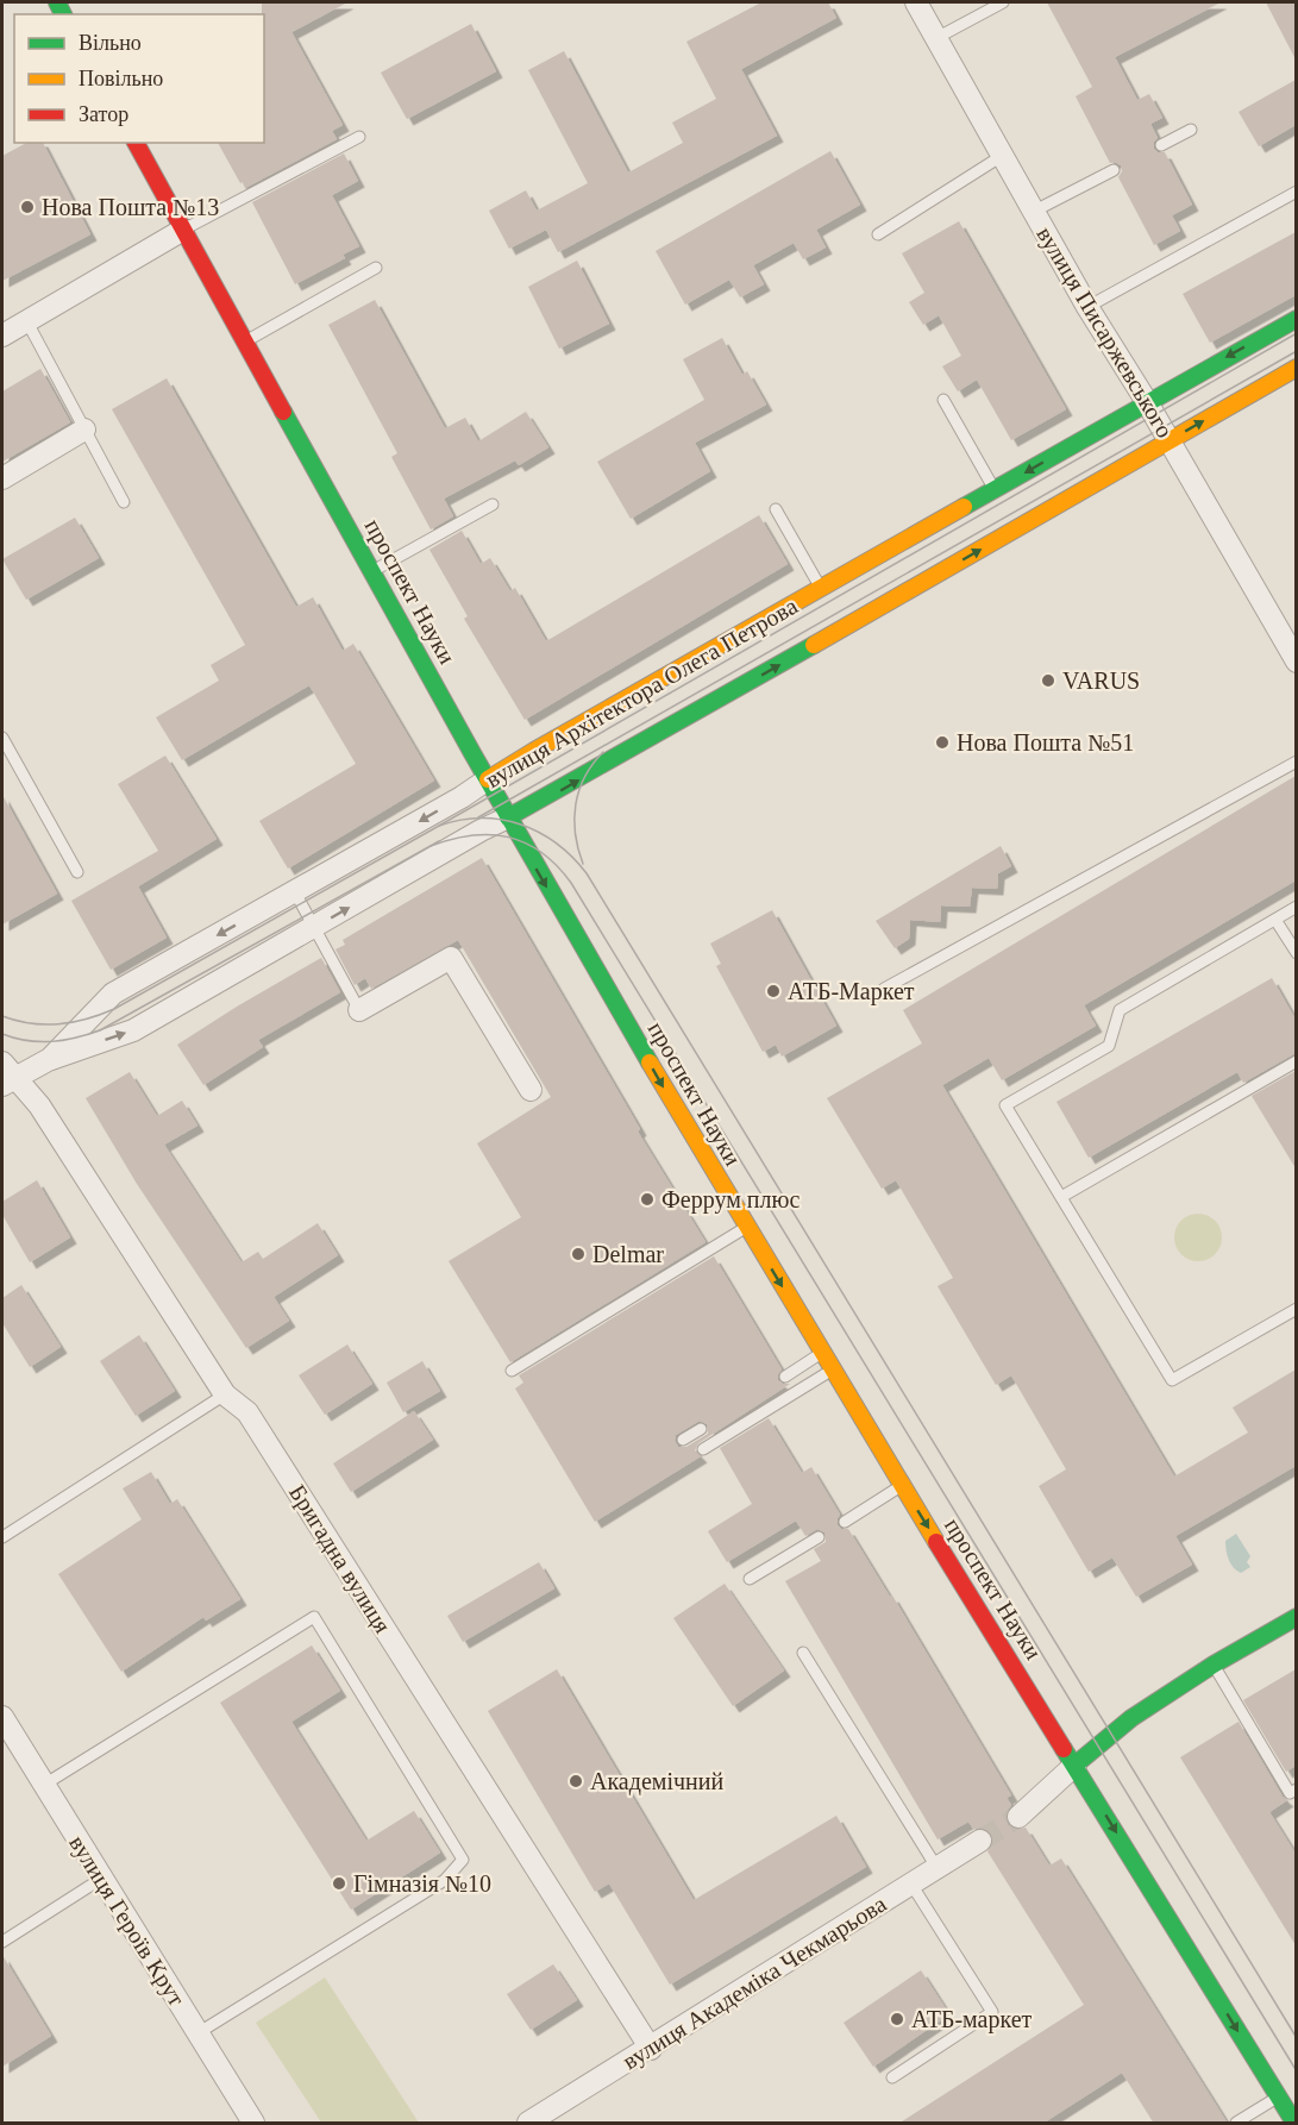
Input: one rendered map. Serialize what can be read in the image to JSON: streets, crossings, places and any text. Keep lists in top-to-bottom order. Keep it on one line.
{"streets":{"main road":["проспект Науки","вулиця Архітектора Олега Петрова"],"street":["вулиця Писаржевського","Бригадна вулиця","вулиця Героїв Крут","вулиця Академіка Чекмарьова"]},"crossings":[["вулиця Писаржевського","вулиця Архітектора Олега Петрова"],["проспект Науки","вулиця Архітектора Олега Петрова"],["вулиця Архітектора Олега Петрова","Бригадна вулиця"],["Бригадна вулиця","вулиця Академіка Чекмарьова"]],"one_way":["проспект Науки"],"places":["Нова Пошта №13","VARUS","Нова Пошта №51","АТБ-Маркет","Феррум плюс","Delmar","Академічний","Гімназія №10","АТБ-маркет"],"legend":["Вільно","Повільно","Затор"]}
